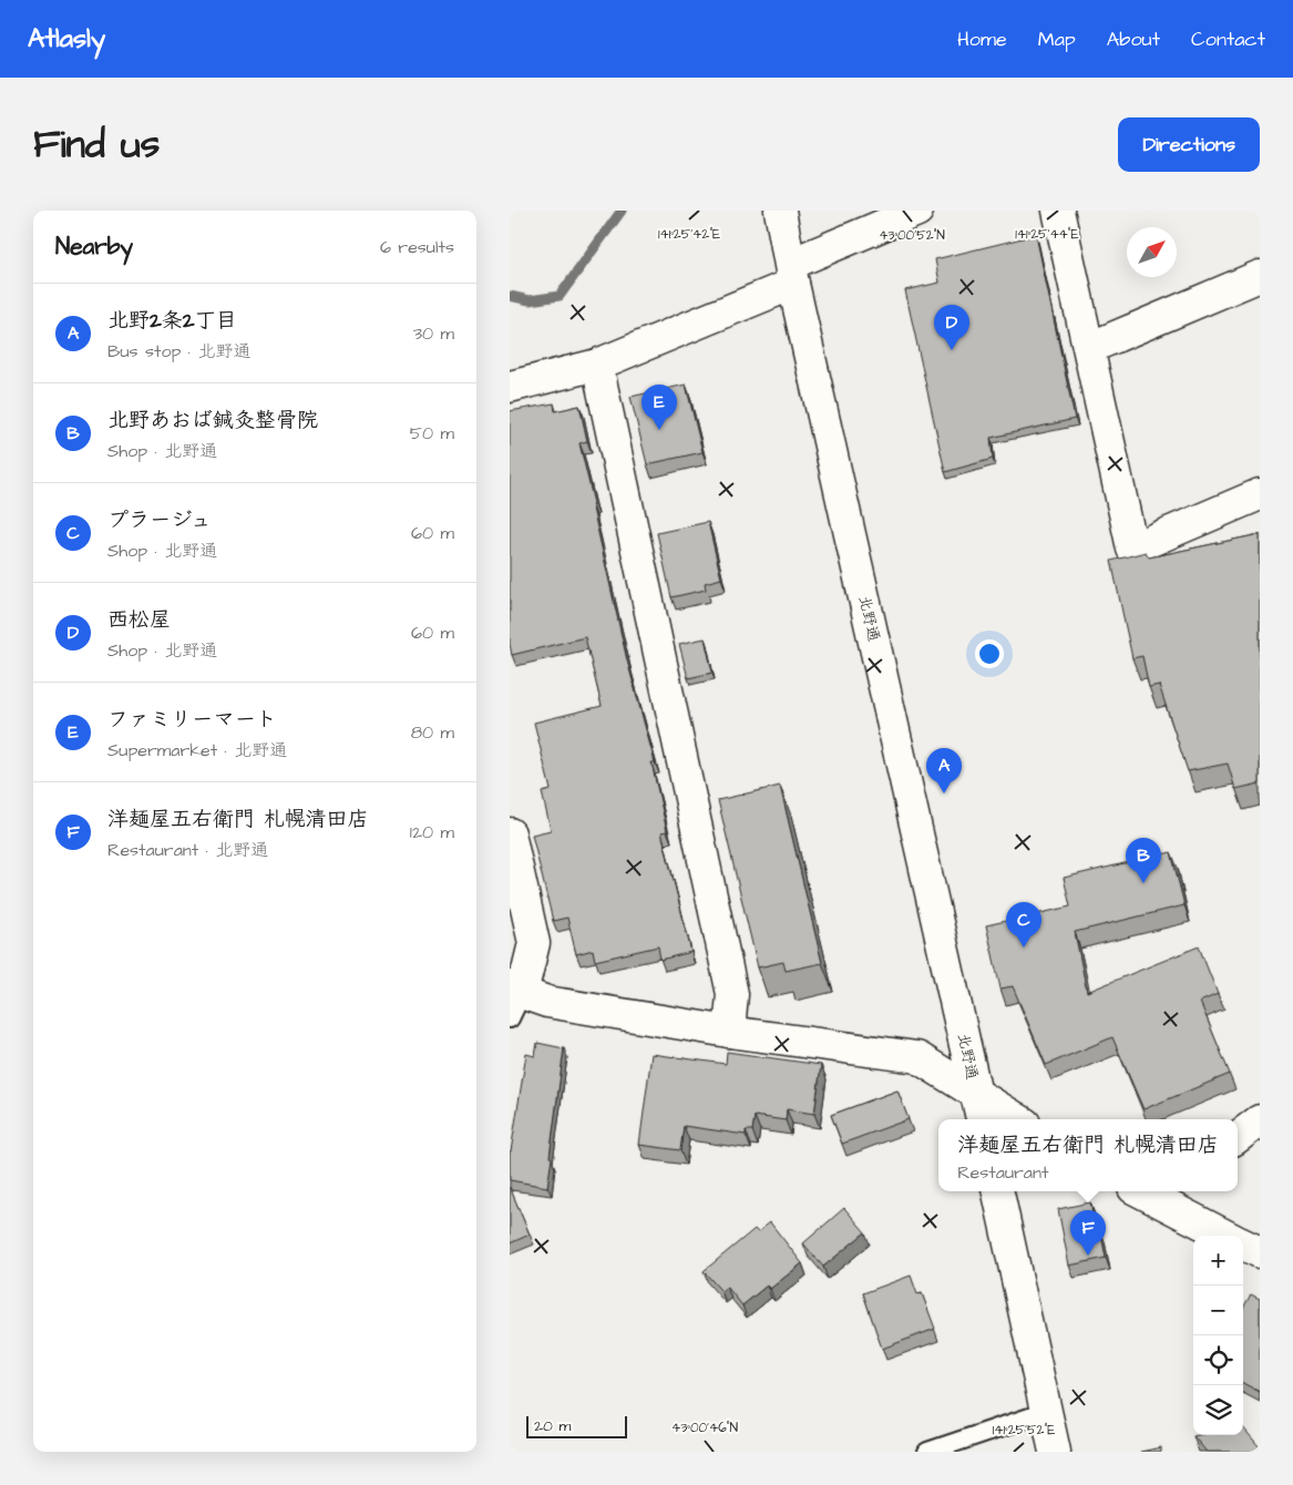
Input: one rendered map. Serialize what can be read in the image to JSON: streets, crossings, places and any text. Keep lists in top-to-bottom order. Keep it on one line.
{"streets":{"street":["北野通"]},"scale_bar":"20 m","north":"top right","page":{"header":"Atlasly","nav":["Home","Map","About","Contact"],"title":"Find us","buttons":"Directions","heading":["Nearby","6 results"],"list":[{"mark":"A","name":"北野2条2丁目","note":"Bus stop · 北野通","value":"30 m"},{"mark":"B","name":"北野あおば鍼灸整骨院","note":"Shop · 北野通","value":"50 m"},{"mark":"C","name":"プラージュ","note":"Shop · 北野通","value":"60 m"},{"mark":"D","name":"西松屋","note":"Shop · 北野通","value":"60 m"},{"mark":"E","name":"ファミリーマート","note":"Supermarket · 北野通","value":"80 m"},{"mark":"F","name":"洋麺屋五右衛門 札幌清田店","note":"Restaurant · 北野通","value":"120 m"}],"pins":["D","E","A","B","C","F"],"popup":["洋麺屋五右衛門 札幌清田店","Restaurant"],"map_buttons":["+","−"],"scale":"20 m"},"coordinates":["141°25'42\"E","141°25'44\"E","43°00'52\"N","43°00'46\"N","141°25'52\"E"]}
